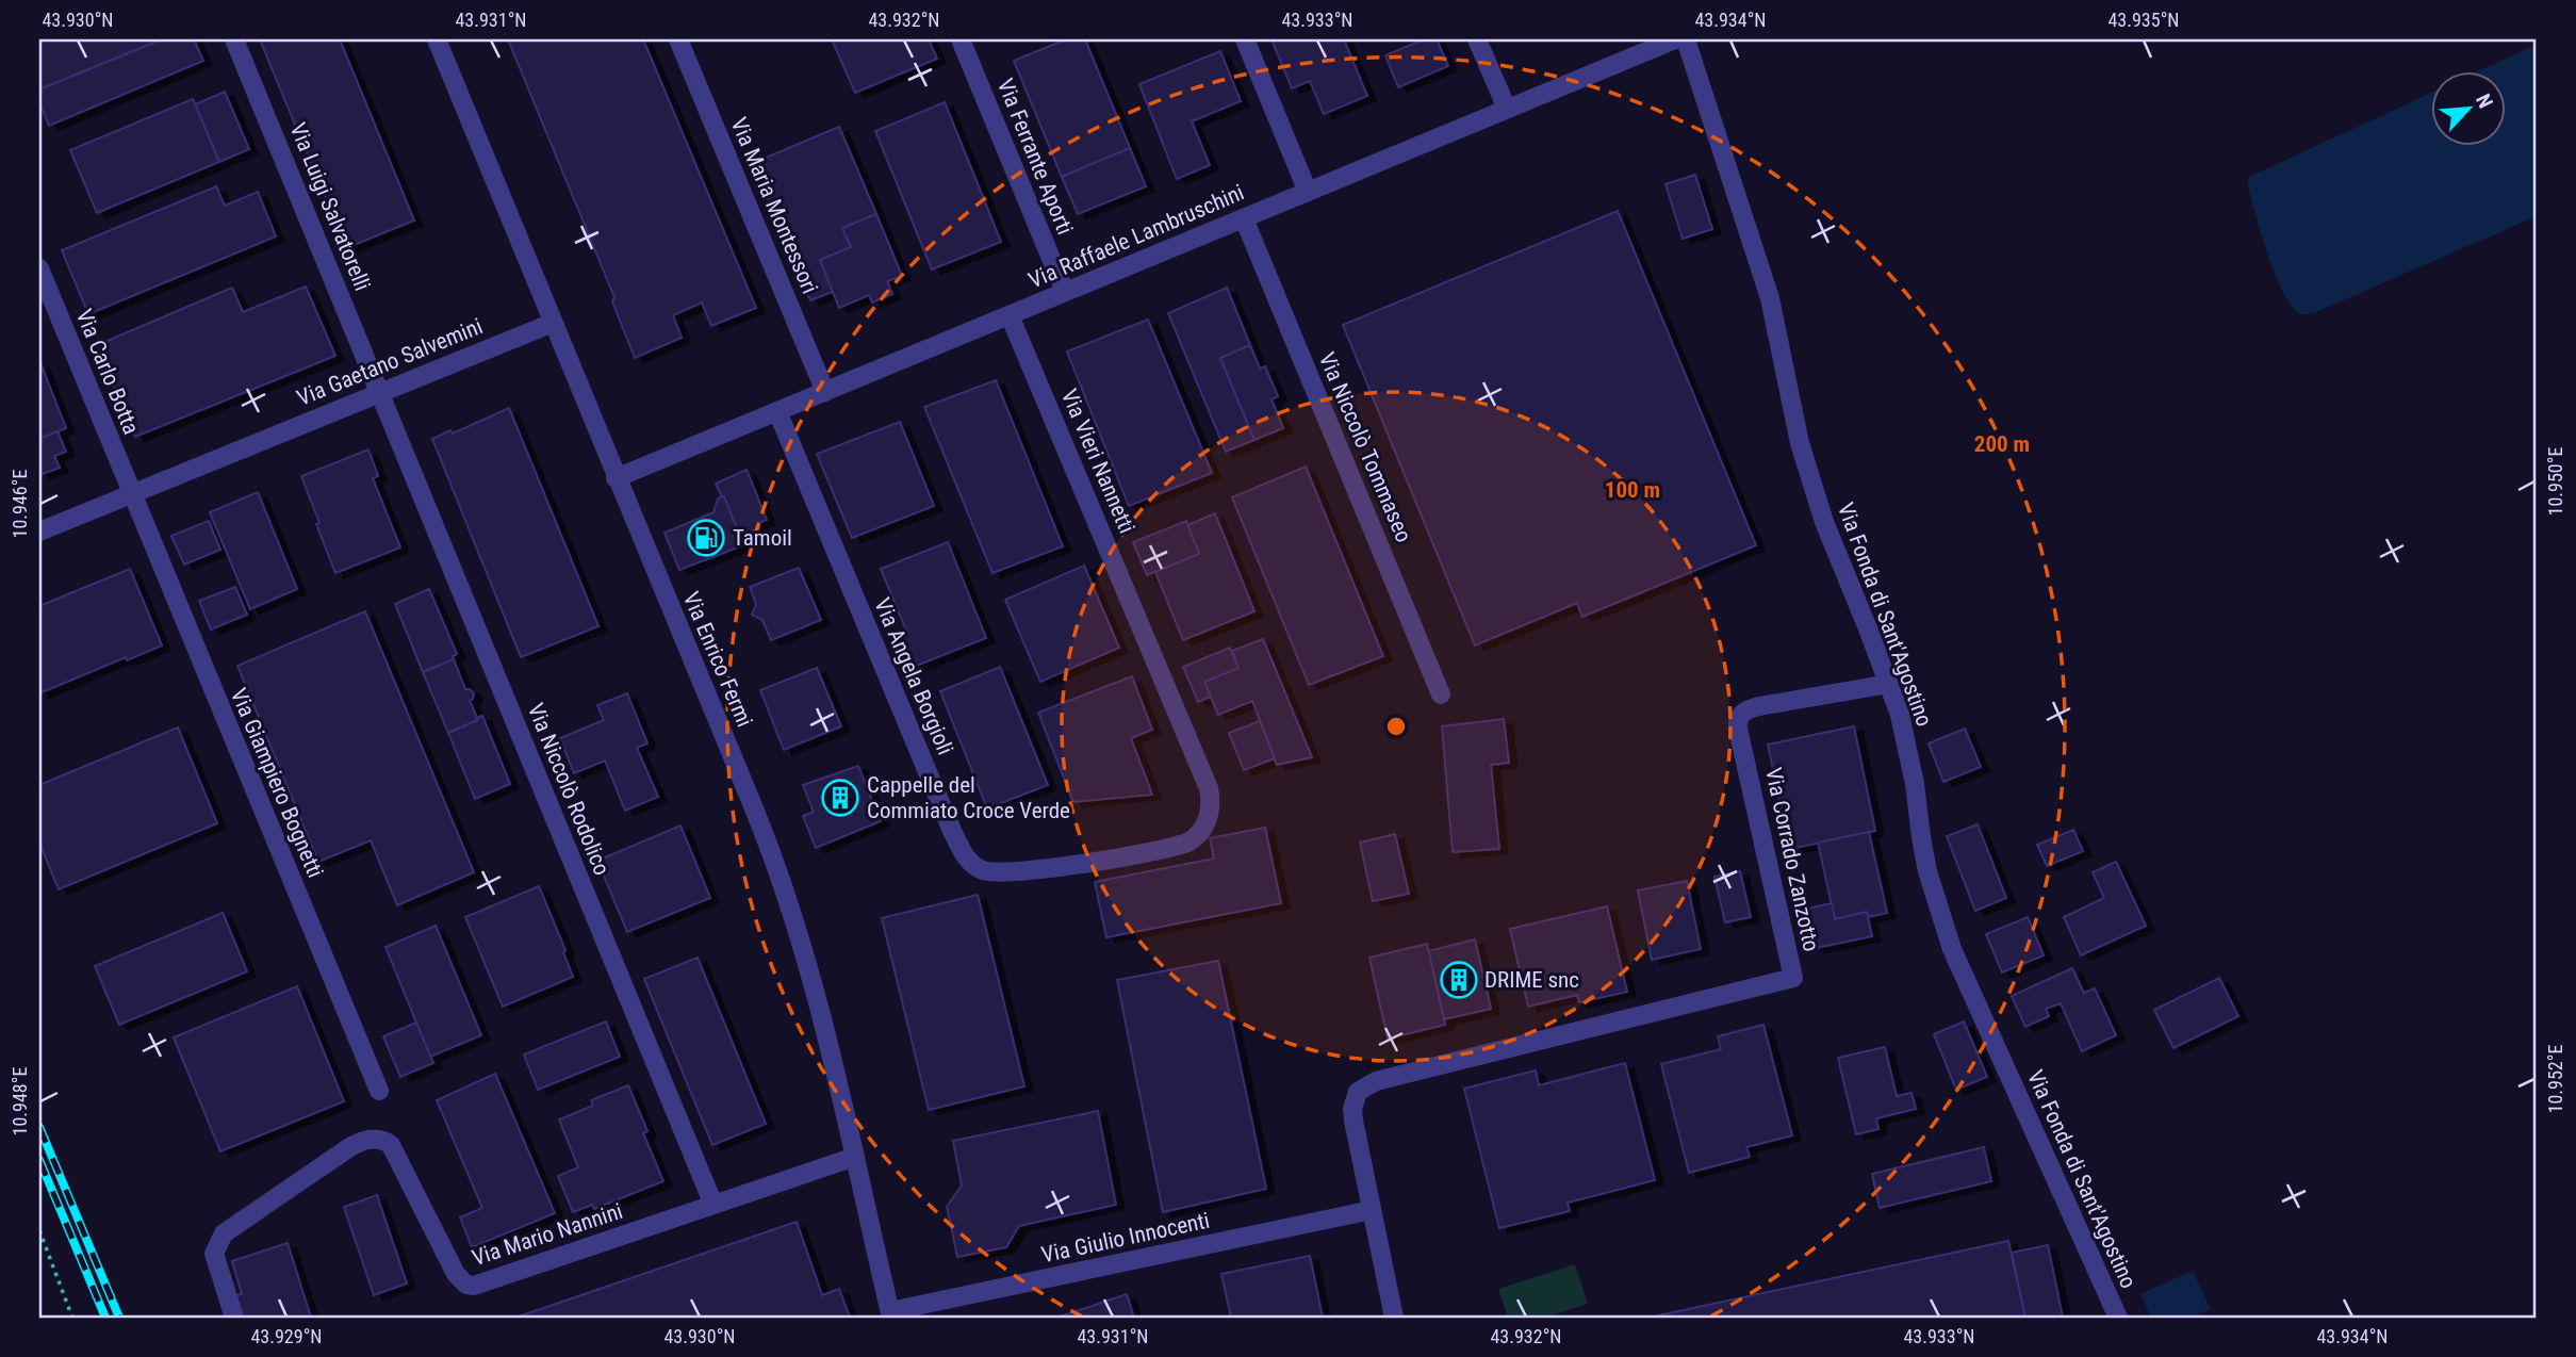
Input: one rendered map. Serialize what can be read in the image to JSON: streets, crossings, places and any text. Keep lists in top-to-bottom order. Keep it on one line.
{"streets":{"street":["Via Ferrante Aporti","Via Maria Montessori","Via Luigi Salvatorelli","Via Raffaele Lambruschini","Via Gaetano Salvemini","Via Carlo Botta","Via Niccolò Tommaseo","Via Vieri Nannetti","Via Fonda di Sant'Agostino","Via Enrico Fermi","Via Angela Borgioli","Via Giampiero Bognetti","Via Niccolò Rodolico","Via Corrado Zanzotto","Via Mario Nannini","Via Giulio Innocenti"]},"crossings":[["Via Ferrante Aporti","Via Raffaele Lambruschini"],["Via Maria Montessori","Via Raffaele Lambruschini"],["Via Luigi Salvatorelli","Via Gaetano Salvemini"],["Via Luigi Salvatorelli","Via Niccolò Rodolico"],["Via Raffaele Lambruschini","Via Niccolò Tommaseo"],["Via Raffaele Lambruschini","Via Vieri Nannetti"],["Via Raffaele Lambruschini","Via Enrico Fermi"],["Via Raffaele Lambruschini","Via Angela Borgioli"],["Via Gaetano Salvemini","Via Carlo Botta"],["Via Gaetano Salvemini","Via Enrico Fermi"],["Via Gaetano Salvemini","Via Giampiero Bognetti"],["Via Gaetano Salvemini","Via Niccolò Rodolico"],["Via Carlo Botta","Via Giampiero Bognetti"],["Via Vieri Nannetti","Via Angela Borgioli"],["Via Fonda di Sant'Agostino","Via Corrado Zanzotto"],["Via Enrico Fermi","Via Mario Nannini"],["Via Enrico Fermi","Via Giulio Innocenti"],["Via Niccolò Rodolico","Via Mario Nannini"],["Via Corrado Zanzotto","Via Giulio Innocenti"]],"places":{"fuel station":["Tamoil"],"building":["Cappelle del Commiato Croce Verde","DRIME snc"]},"north":"top right","coordinates":["43.930°N","43.931°N","43.932°N","43.933°N","43.934°N","43.935°N","10.950°E","10.946°E","10.952°E","10.948°E","43.929°N"],"rings":["200 m","100 m"]}
